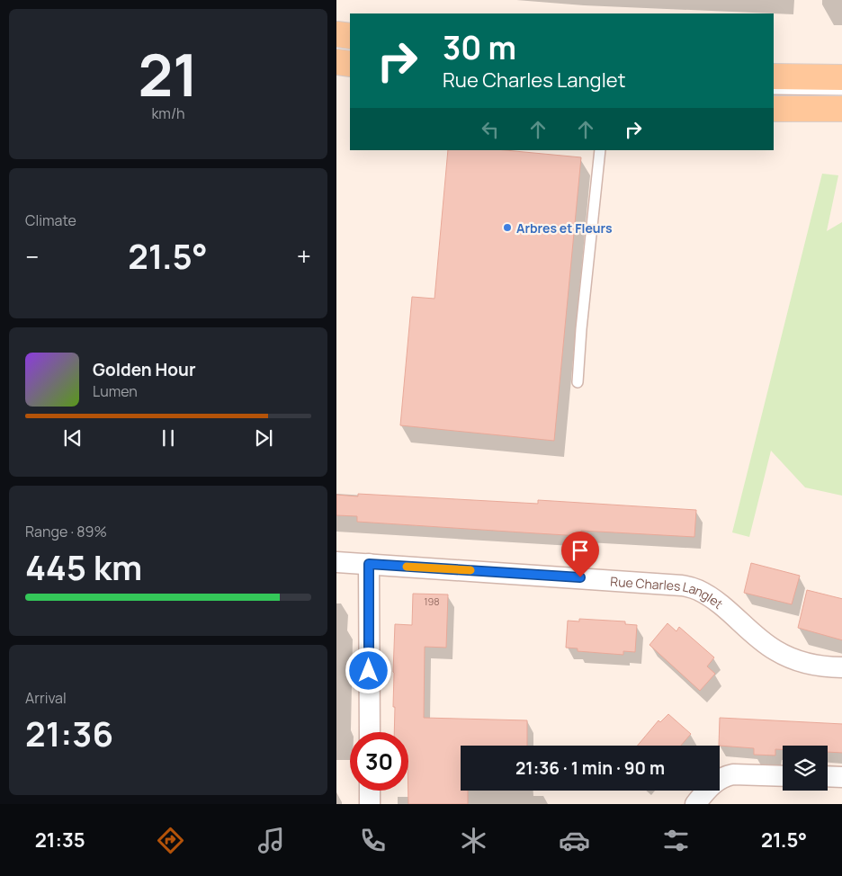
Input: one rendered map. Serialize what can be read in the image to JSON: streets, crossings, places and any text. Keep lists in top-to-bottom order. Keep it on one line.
{"streets":{"street":["Rue Charles Langlet"]},"places":["Arbres et Fleurs"],"house_numbers":["198"],"page":{"tile":[["21","km/h"],"Climate",["Range · 89%","445 km"],["Arrival","21:36"]],"turn":["30 m","Rue Charles Langlet"],"heat":["−","21.5°","+"],"song":["Golden Hour","Lumen"],"limit":"30","trip":"21:36 · 1 min · 90 m","tabs":["21:35","21.5°"]}}
